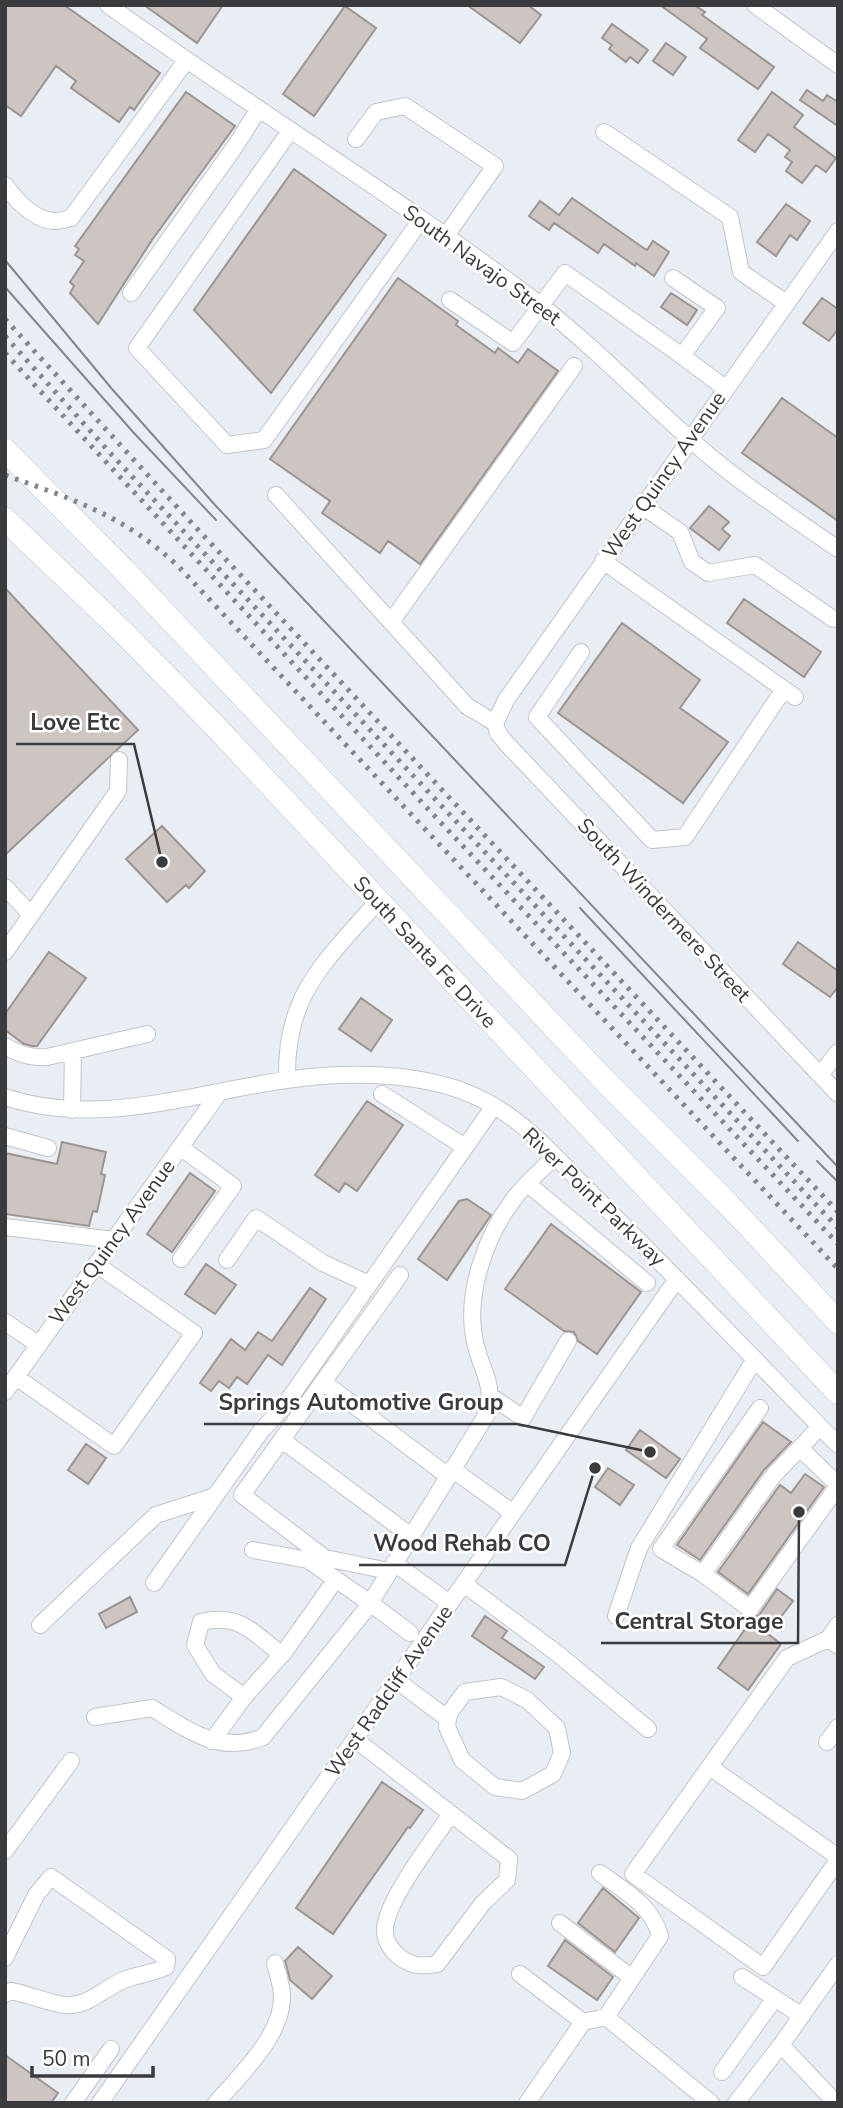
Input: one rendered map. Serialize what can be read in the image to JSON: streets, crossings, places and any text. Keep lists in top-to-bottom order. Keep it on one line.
{"streets":{"highway":["South Santa Fe Drive"],"street":["South Navajo Street","West Quincy Avenue","South Windermere Street","River Point Parkway","West Radcliff Avenue"]},"crossings":[["South Navajo Street","West Quincy Avenue"],["West Quincy Avenue","South Windermere Street"],["West Quincy Avenue","River Point Parkway"],["River Point Parkway","West Radcliff Avenue"]],"places":["Love Etc","Springs Automotive Group","Wood Rehab CO","Central Storage"],"scale_bar":"50 m"}
